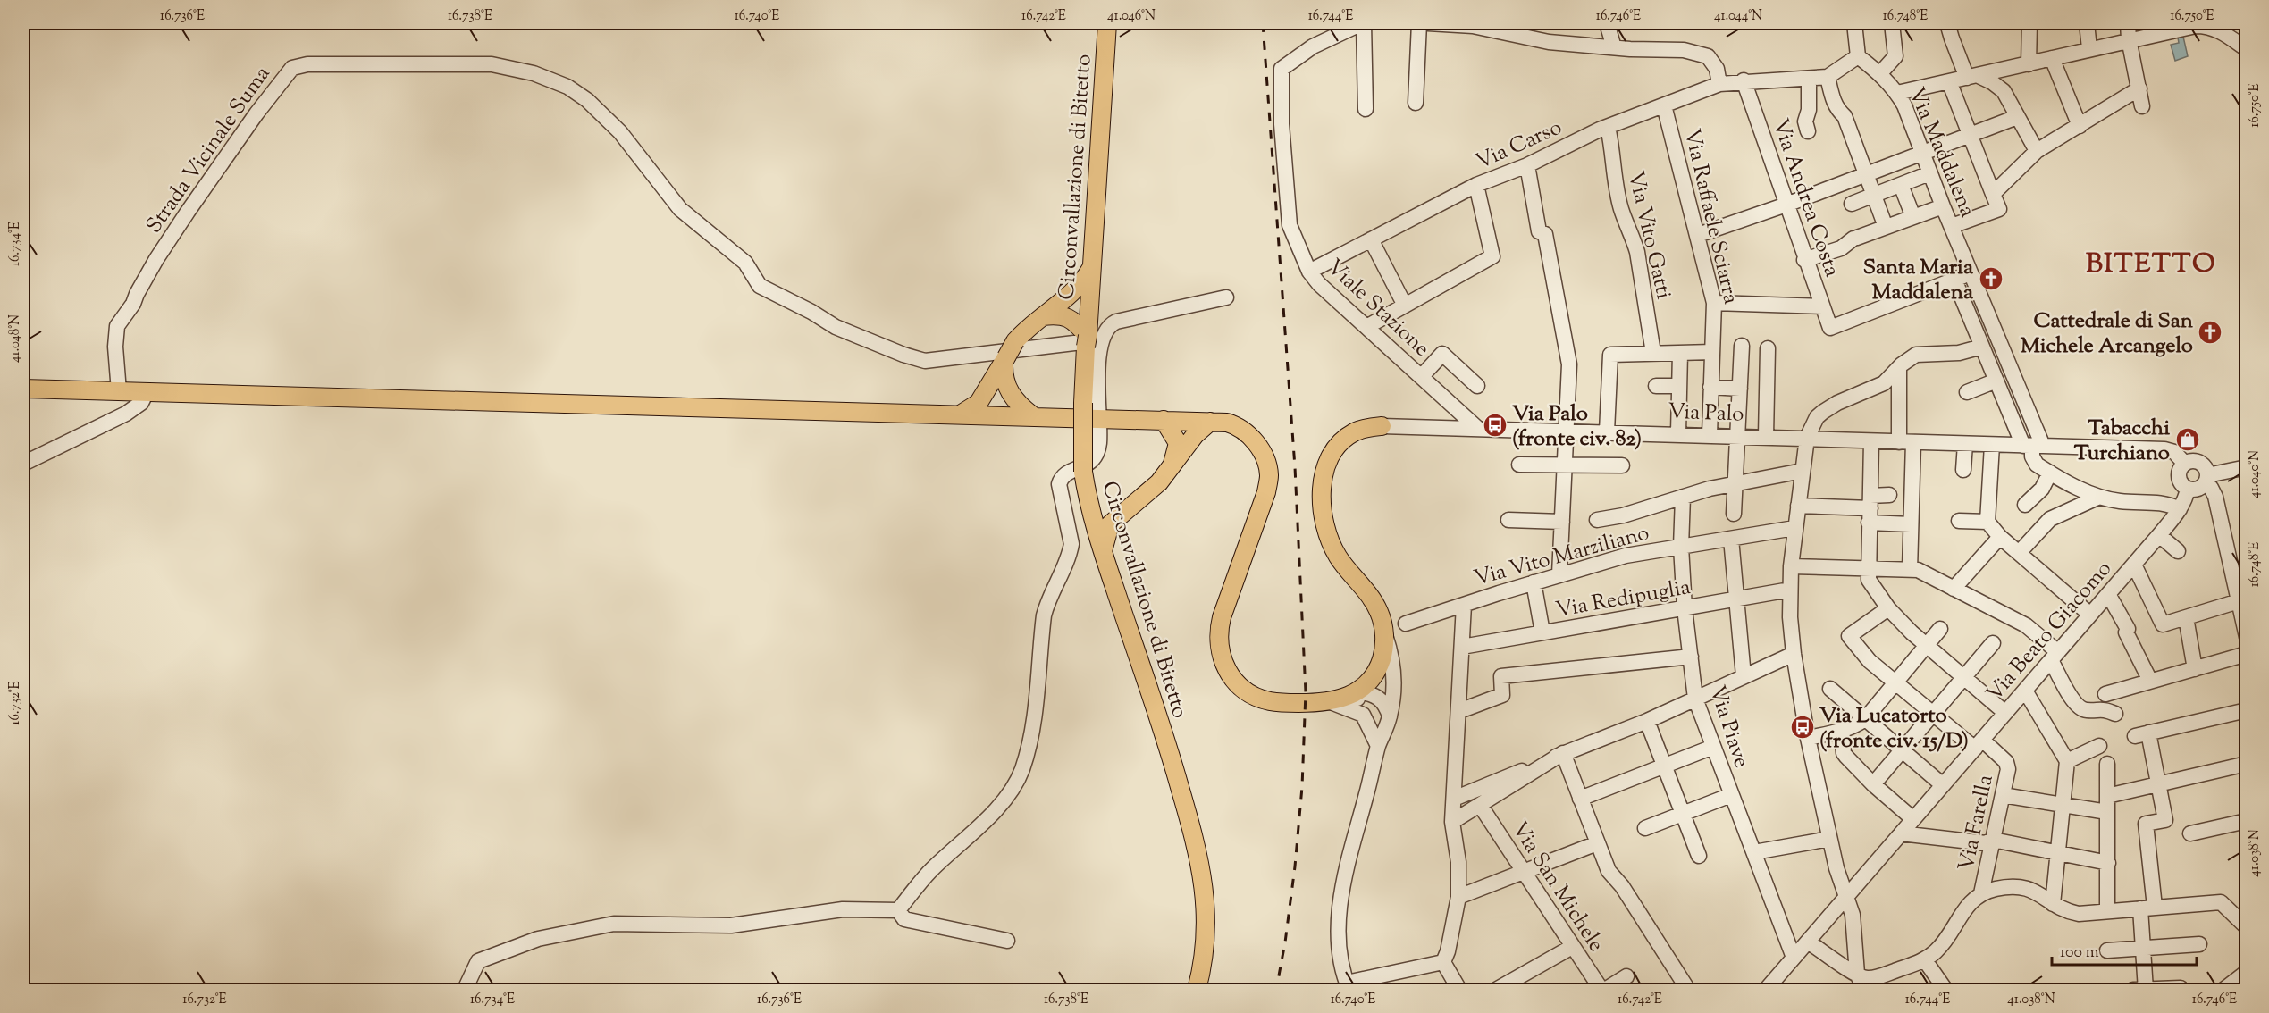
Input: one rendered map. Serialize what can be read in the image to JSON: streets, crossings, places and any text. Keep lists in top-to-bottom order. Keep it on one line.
{"streets":{"main road":["Circonvallazione di Bitetto","Via Palo"],"street":["Via Carso","Strada Vicinale Suma","Via Maddalena","Via Andrea Costa","Via Raffaele Sciarra","Via Vito Gatti","Viale Stazione","Via Vito Marziliano","Via Redipuglia","Via Beato Giacomo","Via Piave","Via Farella","Via San Michele"]},"crossings":[["Via Carso","Via Andrea Costa"],["Via Carso","Via Raffaele Sciarra"],["Via Carso","Via Vito Gatti"],["Via Carso","Viale Stazione"],["Strada Vicinale Suma","Circonvallazione di Bitetto"],["Via Maddalena","Via Palo"],["Via Raffaele Sciarra","Via Palo"],["Viale Stazione","Via Palo"],["Via Palo","Via Beato Giacomo"],["Via Vito Marziliano","Via Piave"],["Via Redipuglia","Via Piave"],["Via Beato Giacomo","Via Piave"],["Via Beato Giacomo","Via Farella"]],"districts":["BITETTO"],"places":{"church":["Santa Maria Maddalena","Cattedrale di San Michele Arcangelo"],"bus stop":["Via Palo (fronte civ. 82)","Via Lucatorto (fronte civ. 15/D)"],"shop":["Tabacchi Turchiano"]},"scale_bar":"100 m","coordinates":["16.736°E","16.738°E","16.740°E","16.742°E","41.046°N","16.744°E","16.746°E","41.044°N","16.748°E","16.750°E","16.734°E","41.048°N","41.040°N","16.732°E","41.038°N"]}
